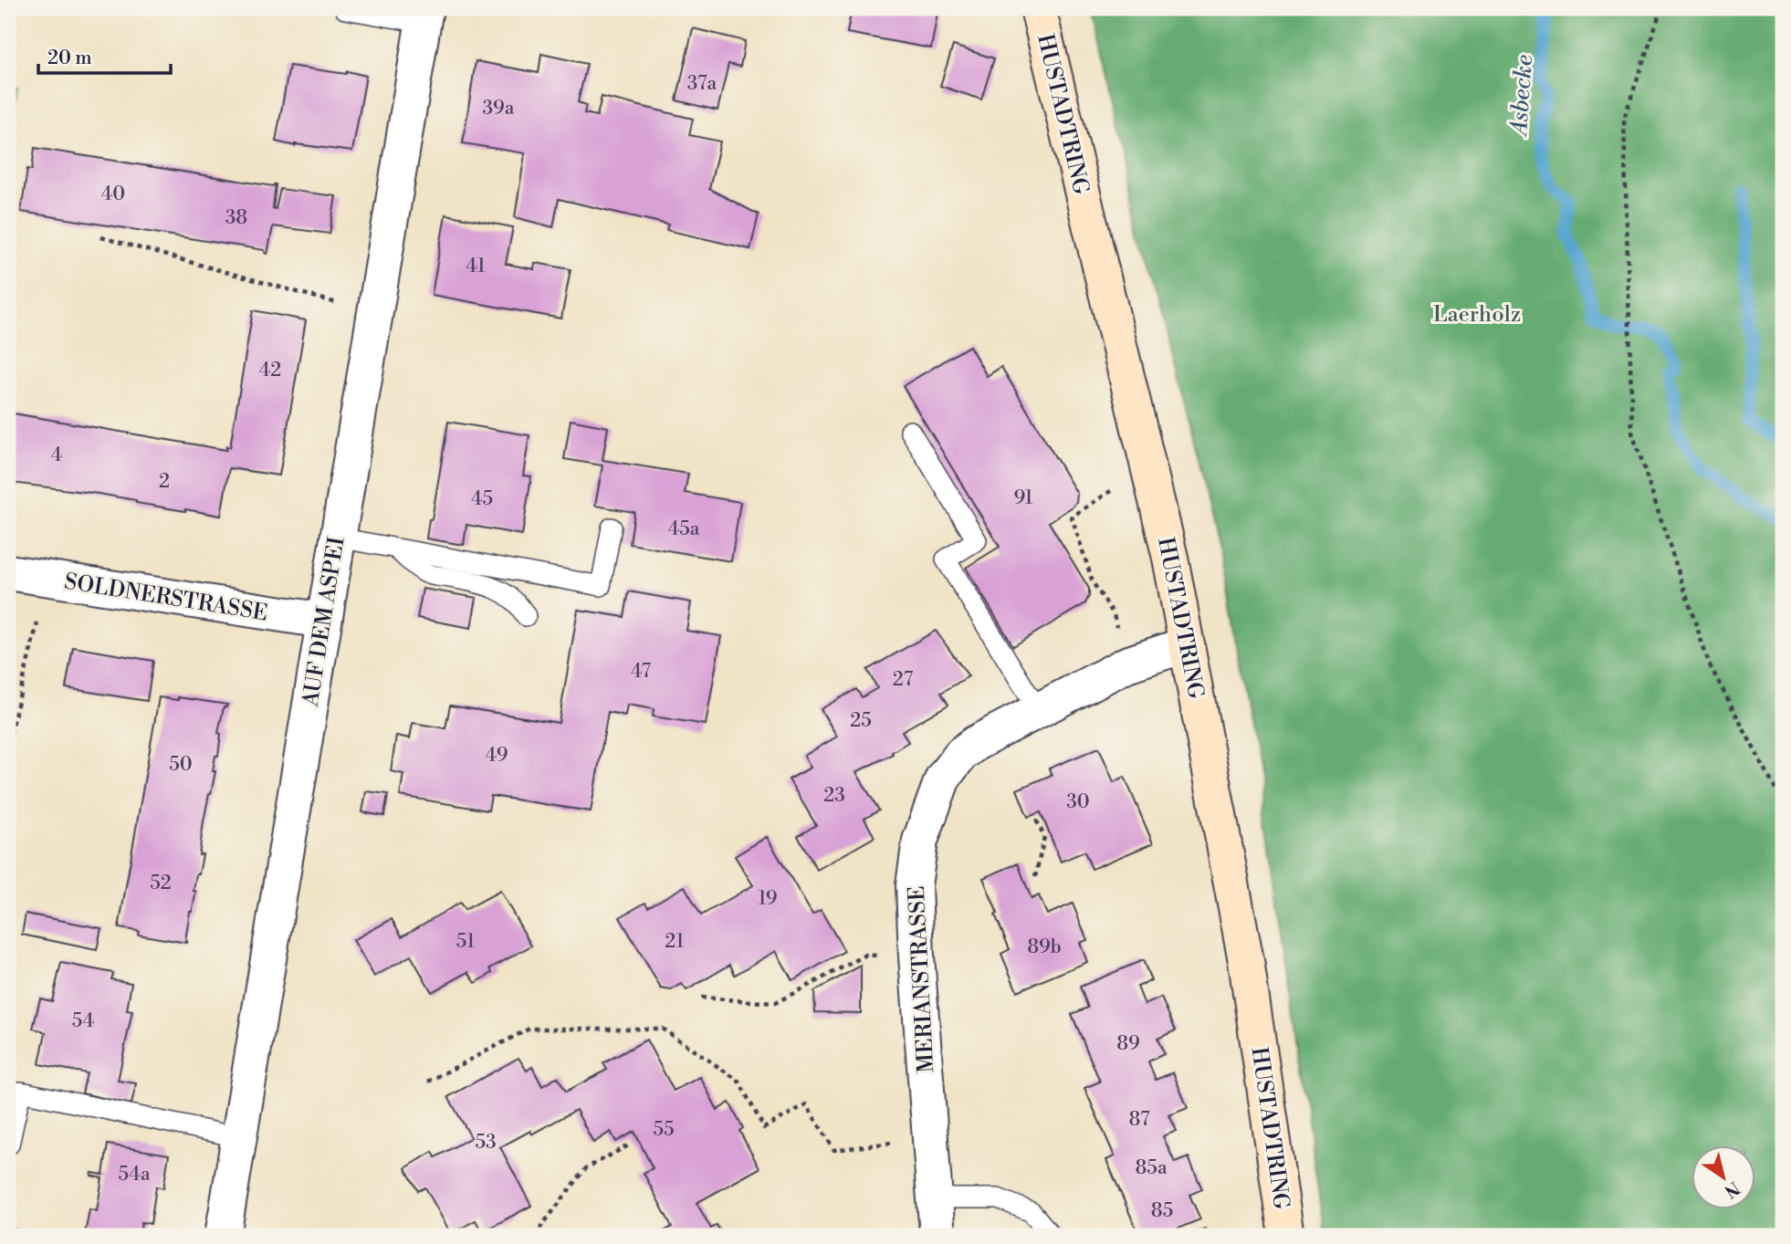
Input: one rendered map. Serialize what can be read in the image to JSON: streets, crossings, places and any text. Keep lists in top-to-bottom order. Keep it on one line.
{"streets":{"street":["HUSTADTRING","SOLDNERSTRASSE","AUF DEM ASPEI","MERIANSTRASSE"]},"crossings":[["HUSTADTRING","MERIANSTRASSE"],["SOLDNERSTRASSE","AUF DEM ASPEI"]],"water":["Asbecke"],"parks":["Laerholz"],"house_numbers":["37a","39a","40","38","41","42","4","2","91","45","45a","47","27","25","49","50","23","30","52","19","51","21","89b","54","89","87","55","53","85a","54a","85"],"scale_bar":"20 m","north":"bottom right"}
